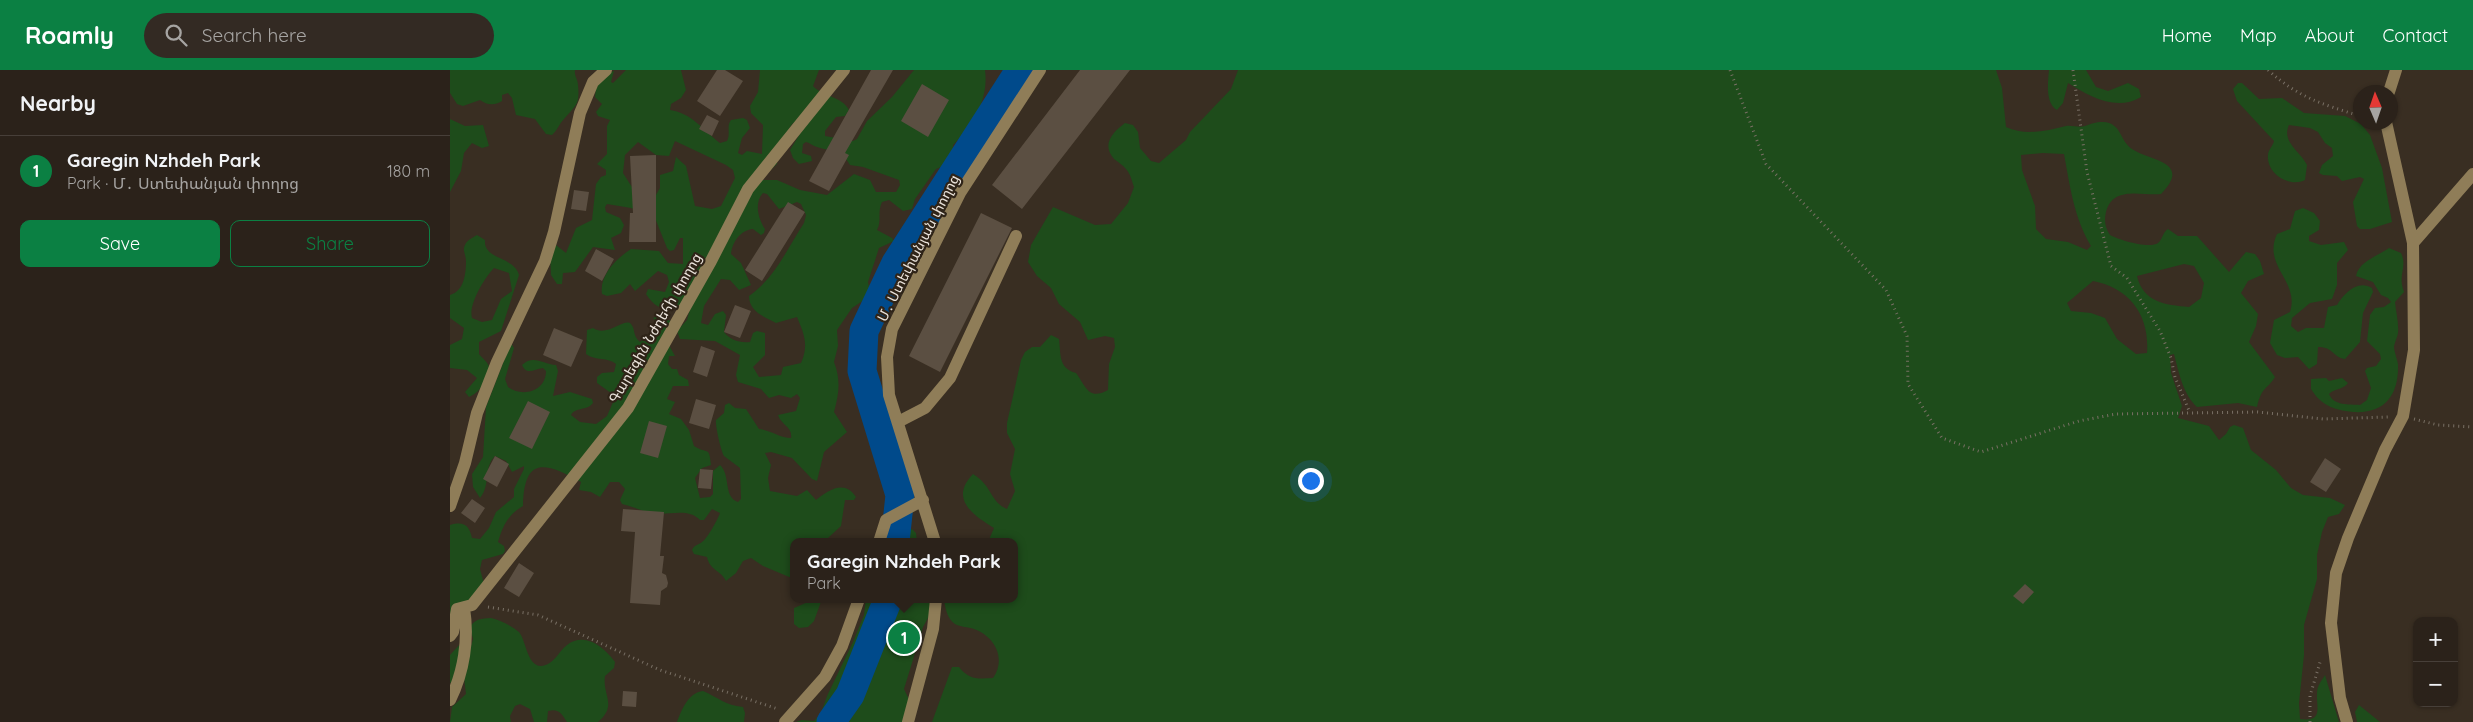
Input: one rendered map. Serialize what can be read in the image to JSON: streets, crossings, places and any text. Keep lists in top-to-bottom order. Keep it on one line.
{"streets":{"street":["Մ․ Ստեփանյան փողոց","Գարեգին Նժդեհի փողոց"]},"north":"top","page":{"header":"Roamly","search":"Search here","nav":["Home","Map","About","Contact"],"heading":"Nearby","list":[{"mark":"1","name":"Garegin Nzhdeh Park","note":"Park · Մ․ Ստեփանյան փողոց","value":"180 m"}],"buttons":["Save","Share"],"popup":["Garegin Nzhdeh Park","Park"],"map_buttons":["+","−"],"pins":"1"}}
